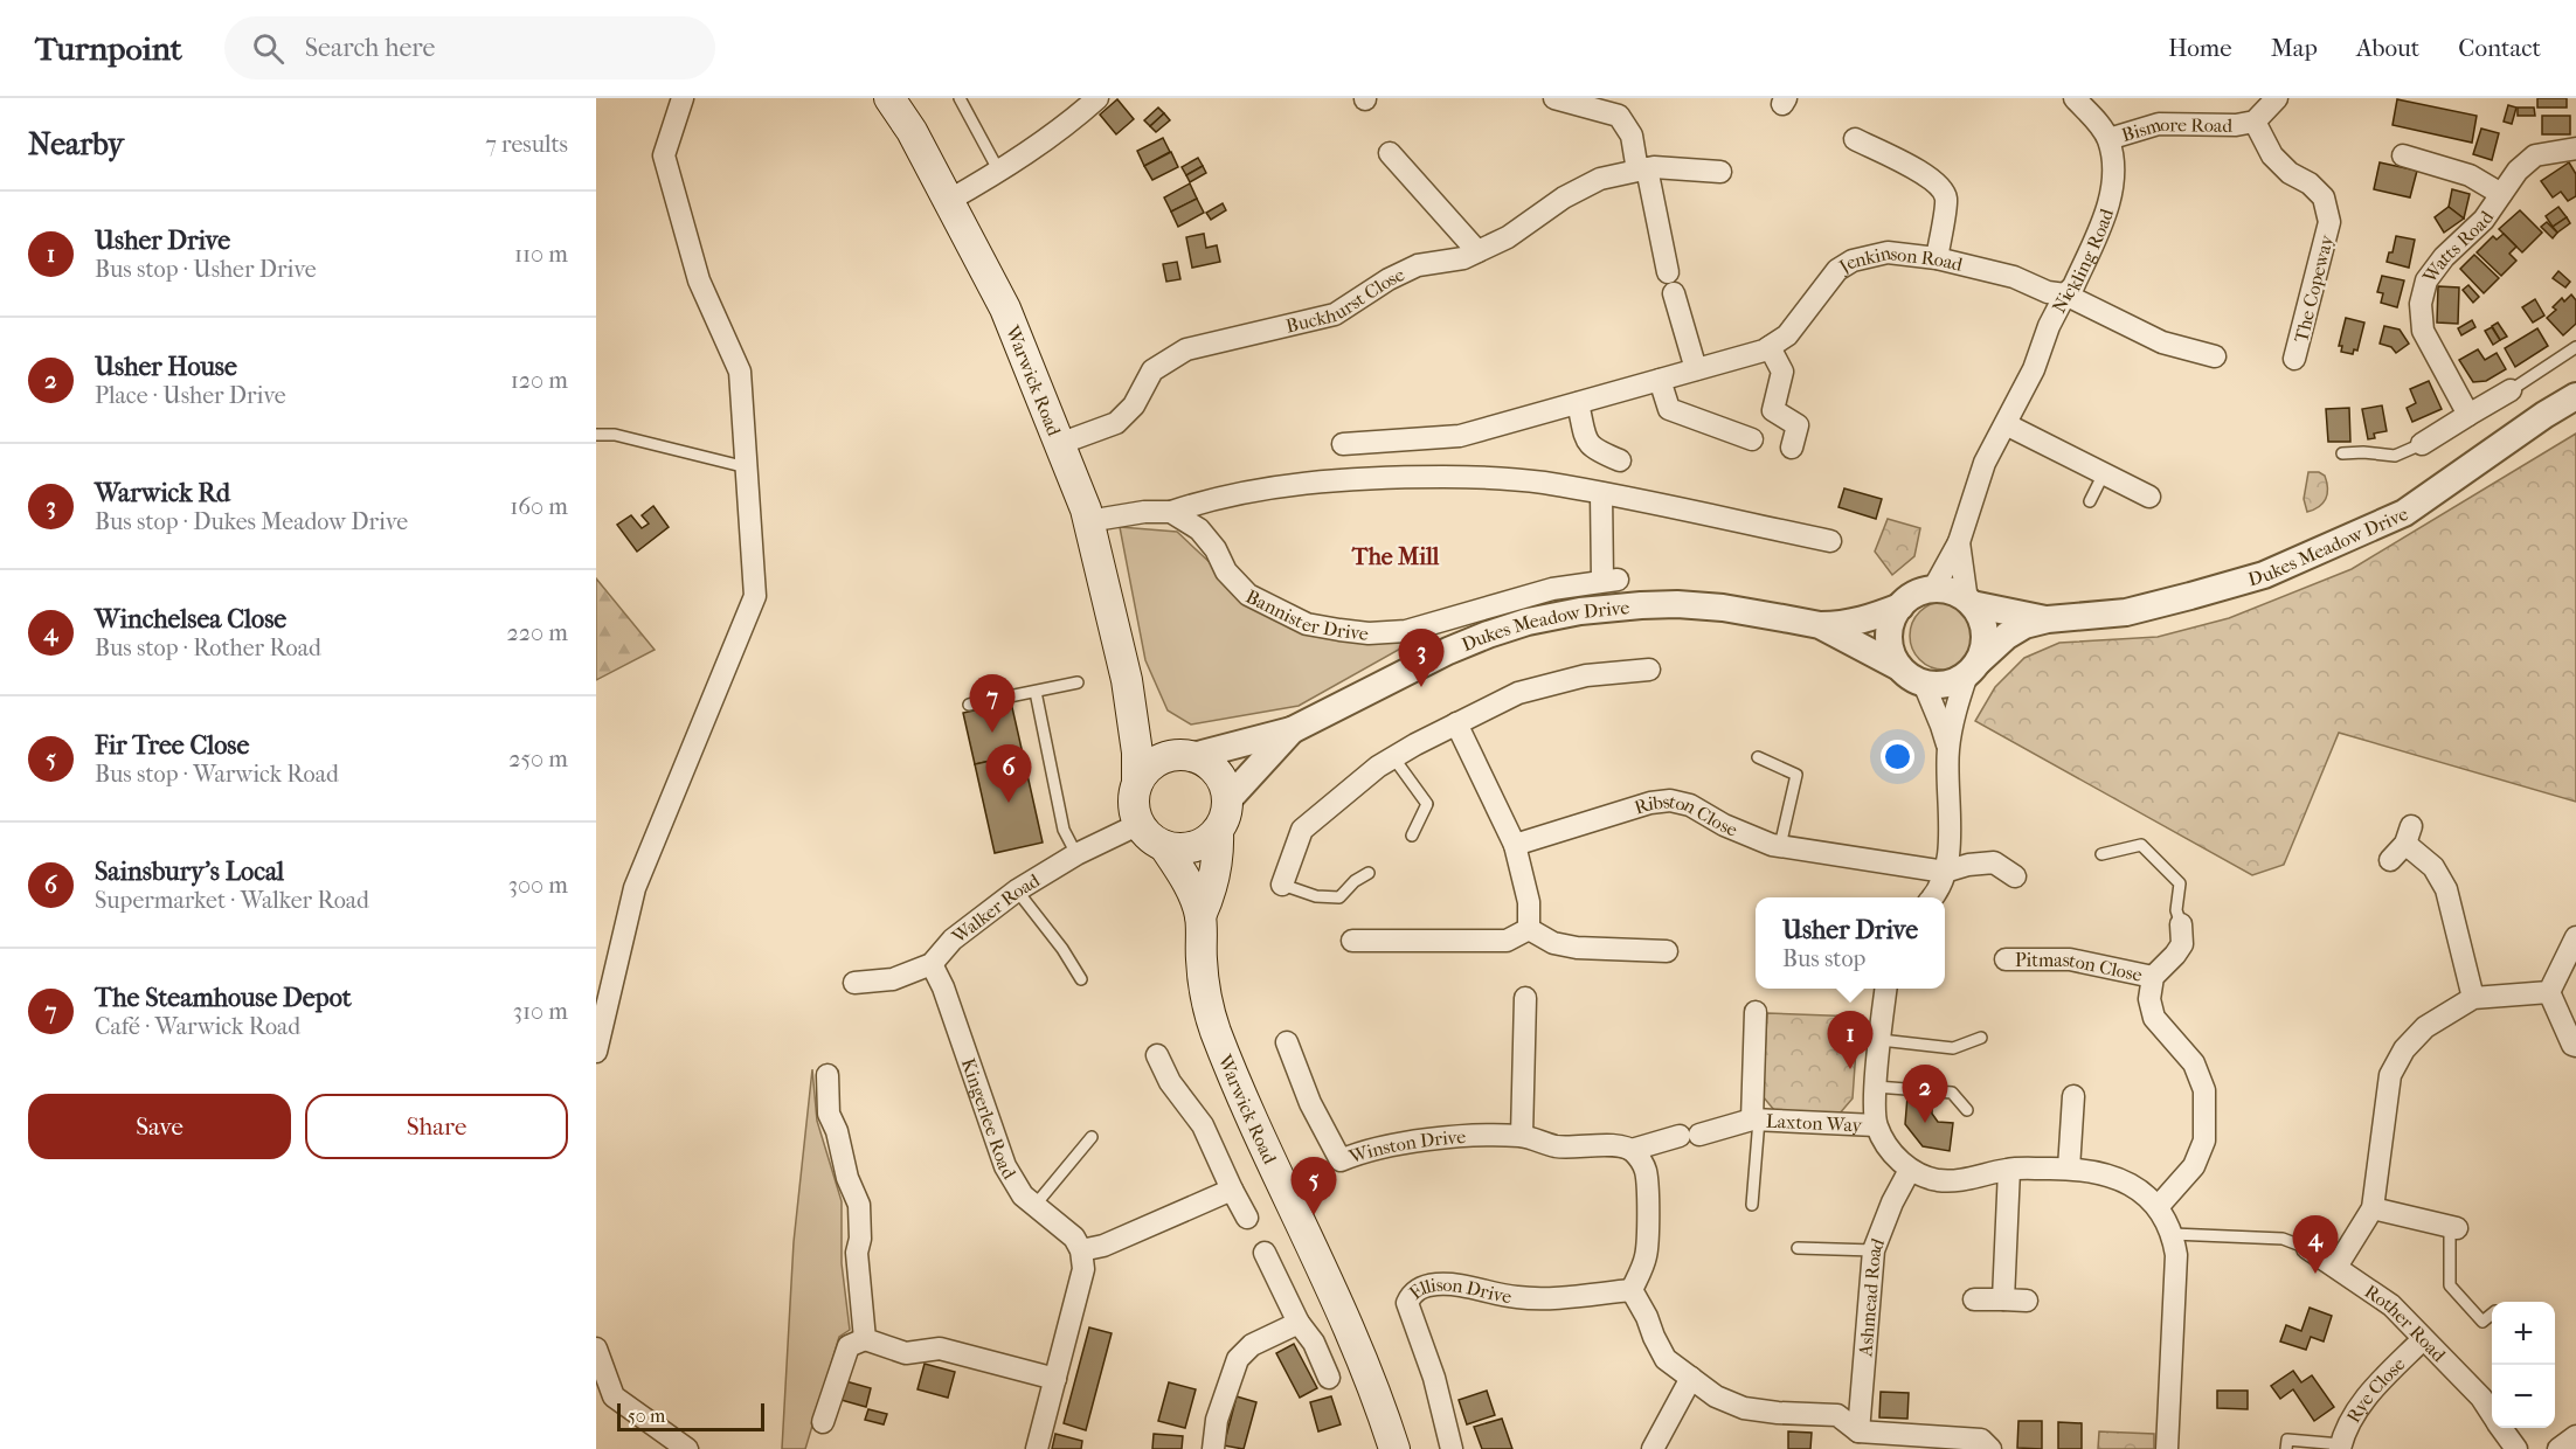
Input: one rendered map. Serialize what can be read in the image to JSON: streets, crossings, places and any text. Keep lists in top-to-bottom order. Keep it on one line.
{"streets":{"main road":["Warwick Road"],"street":["Bismore Road","Watts Road","Nickling Road","Jenkinson Road","The Copeway","Buckhurst Close","Dukes Meadow Drive","Bannister Drive","Ribston Close","Walker Road","Pitmaston Close","Kingerlee Road","Laxton Way","Winston Drive","Ashmead Road","Ellison Drive","Rother Road","Rye Close"]},"crossings":[["Bismore Road","Nickling Road"],["Bismore Road","The Copeway"],["Nickling Road","Jenkinson Road"],["Nickling Road","Dukes Meadow Drive"],["Buckhurst Close","Warwick Road"],["Warwick Road","Dukes Meadow Drive"],["Warwick Road","Walker Road"],["Dukes Meadow Drive","Walker Road"],["Walker Road","Kingerlee Road"],["Laxton Way","Winston Drive"],["Rother Road","Rye Close"]],"districts":["The Mill"],"scale_bar":"50 m","page":{"header":"Turnpoint","search":"Search here","nav":["Home","Map","About","Contact"],"heading":["Nearby","7 results"],"list":[{"mark":"1","name":"Usher Drive","note":"Bus stop · Usher Drive","value":"110 m"},{"mark":"2","name":"Usher House","note":"Place · Usher Drive","value":"120 m"},{"mark":"3","name":"Warwick Rd","note":"Bus stop · Dukes Meadow Drive","value":"160 m"},{"mark":"4","name":"Winchelsea Close","note":"Bus stop · Rother Road","value":"220 m"},{"mark":"5","name":"Fir Tree Close","note":"Bus stop · Warwick Road","value":"250 m"},{"mark":"6","name":"Sainsbury's Local","note":"Supermarket · Walker Road","value":"300 m"},{"mark":"7","name":"The Steamhouse Depot","note":"Café · Warwick Road","value":"310 m"}],"pins":["3","7","6","1","2","5","4"],"popup":["Usher Drive","Bus stop"],"buttons":["Save","Share"],"map_buttons":["+","−"],"scale":"50 m"}}
